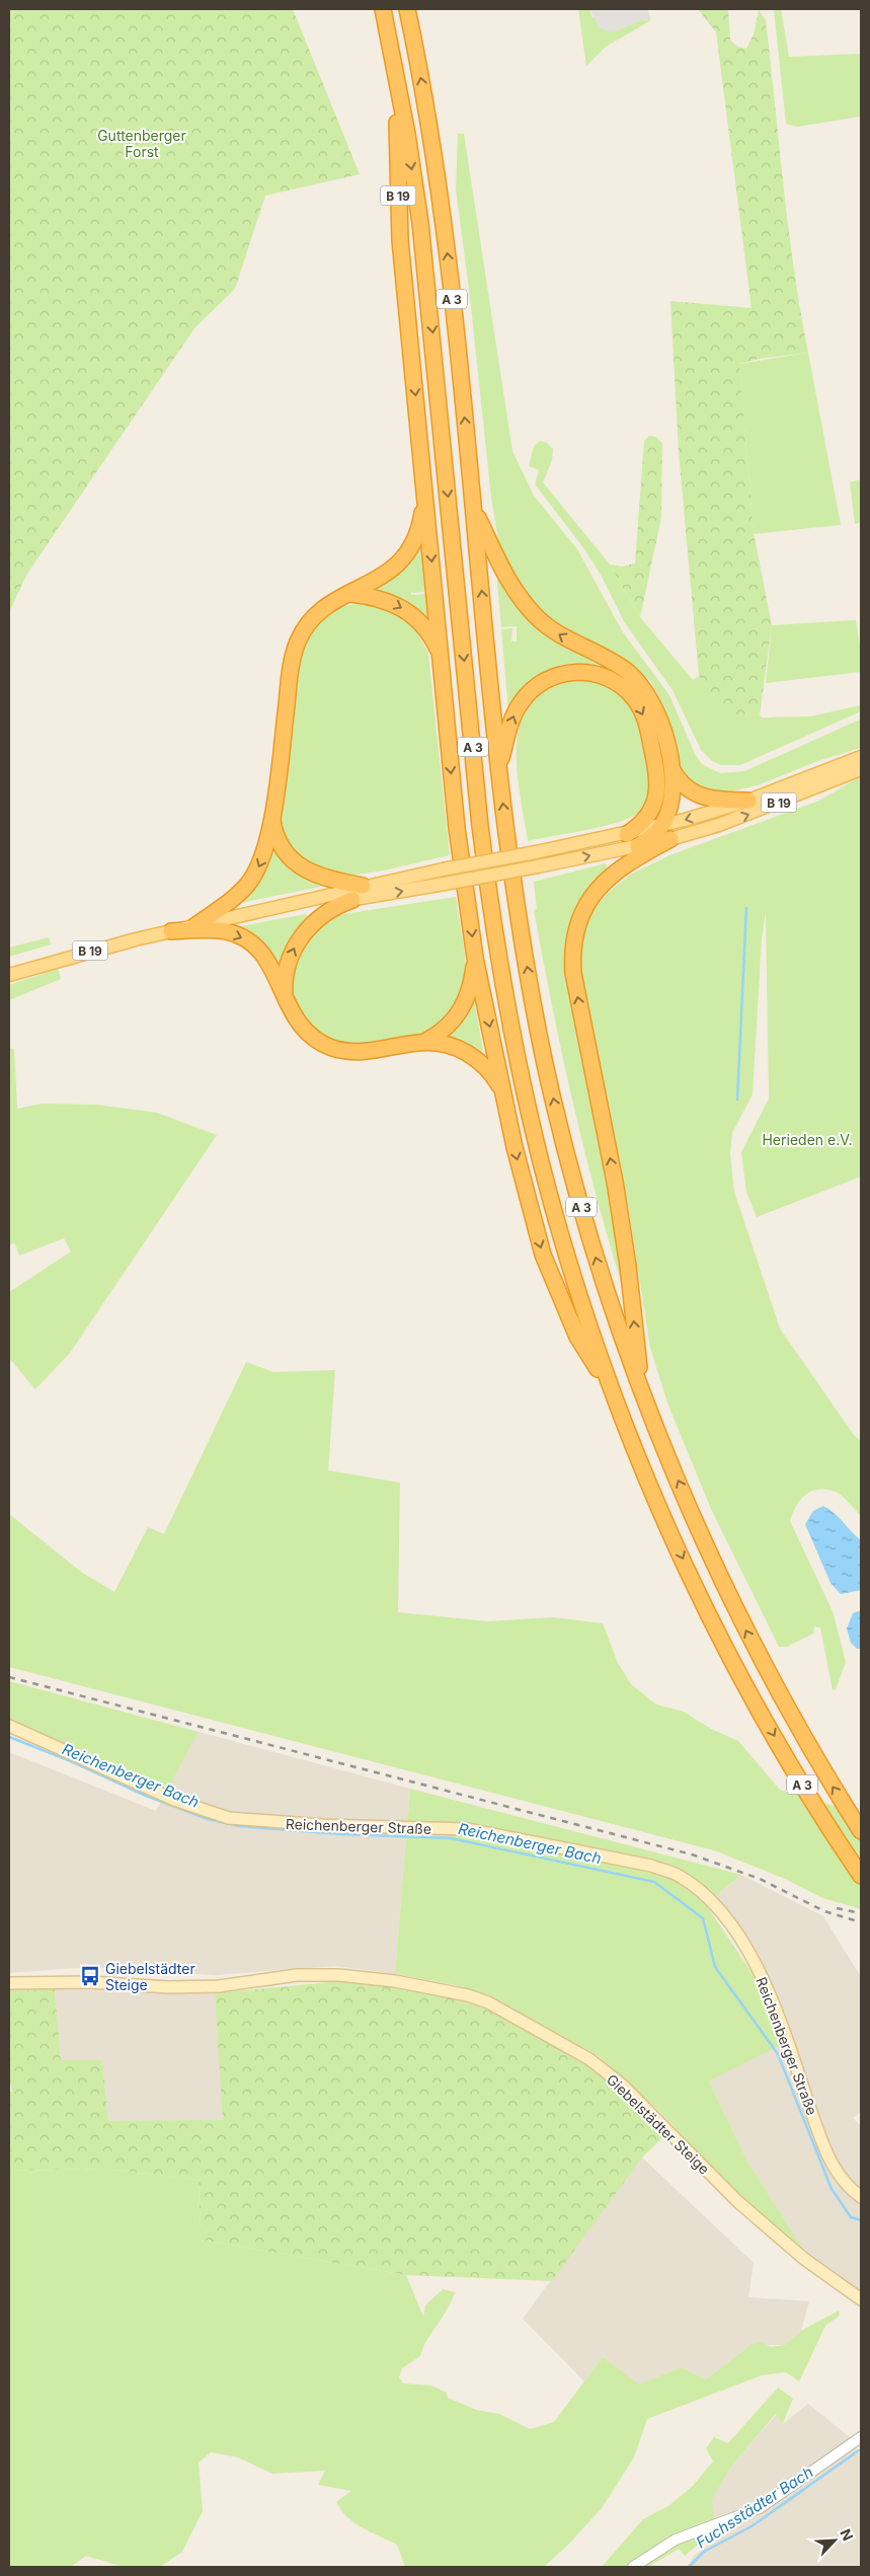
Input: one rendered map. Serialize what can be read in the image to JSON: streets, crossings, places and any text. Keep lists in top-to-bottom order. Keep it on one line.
{"streets":{"highway":["B 19","A 3"],"main road":["Reichenberger Straße","Giebelstädter Steige"]},"crossings":[["B 19","A 3"]],"water":["Reichenberger Bach","Fuchsstädter Bach"],"parks":["Guttenberger Forst","Herieden e.V."],"places":{"bus stop":["Giebelstädter Steige"]},"north":"top right"}
